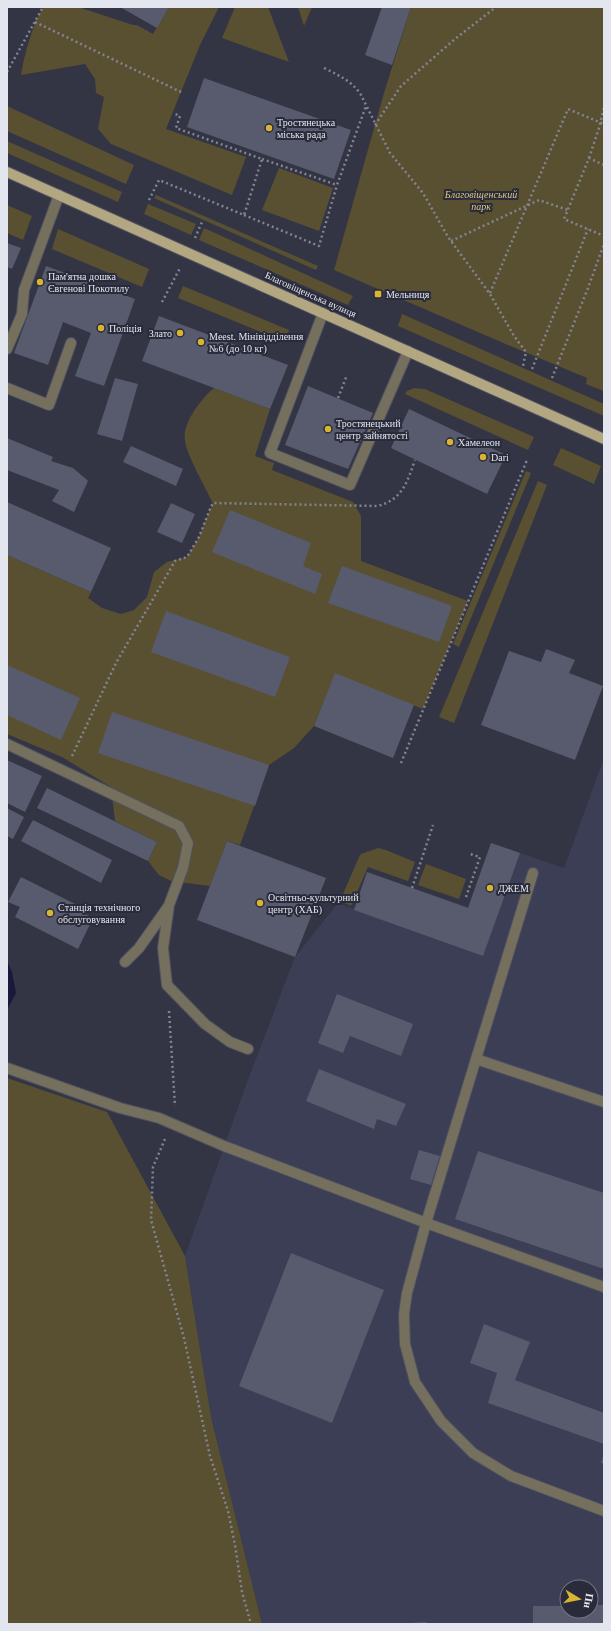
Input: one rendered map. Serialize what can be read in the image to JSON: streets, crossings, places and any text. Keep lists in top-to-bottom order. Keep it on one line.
{"streets":{"main road":["Благовіщенська вулиця"]},"parks":["Благовіщенський парк"],"places":{"other":["Тростянецька міська рада","Пам'ятна дошка Євгенові Покотилу","Поліція","Злато","Meest. Мінівідділення №6 (до 10 кг)","Тростянецький центр зайнятості","Хамелеон","Dari","ДЖЕМ","Освітньо-культурний центр (ХАБ)","Cтанція технічного обслуговування"],"transit":["Мельниця"]},"north":"right"}
